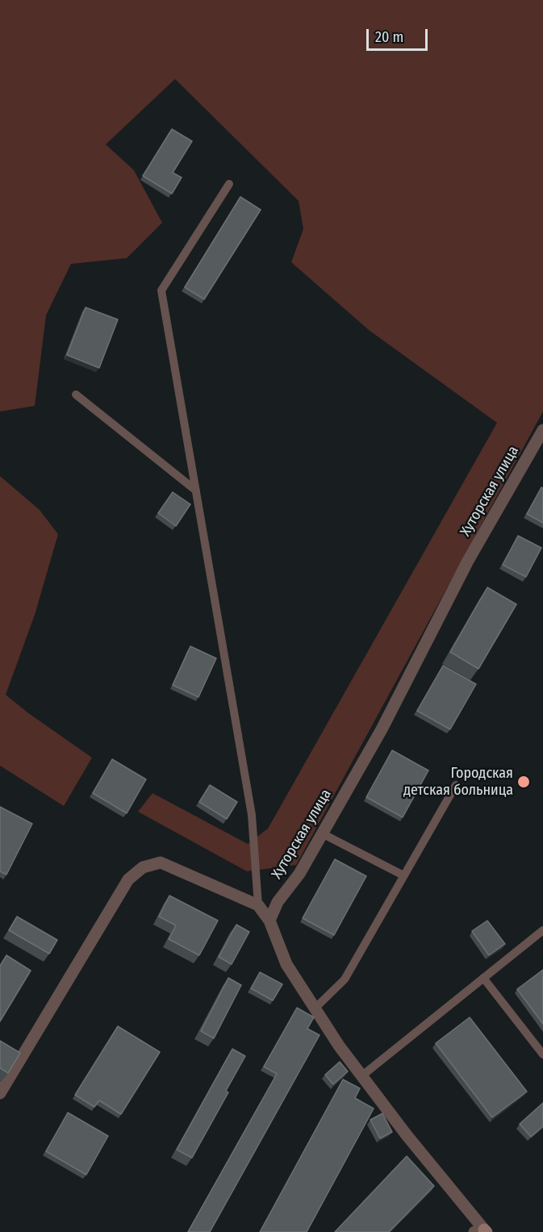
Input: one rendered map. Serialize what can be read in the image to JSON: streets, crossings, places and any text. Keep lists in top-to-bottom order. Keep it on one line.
{"streets":{"street":["Хуторская улица"]},"places":["Городская детская больница"],"scale_bar":"20 m"}
